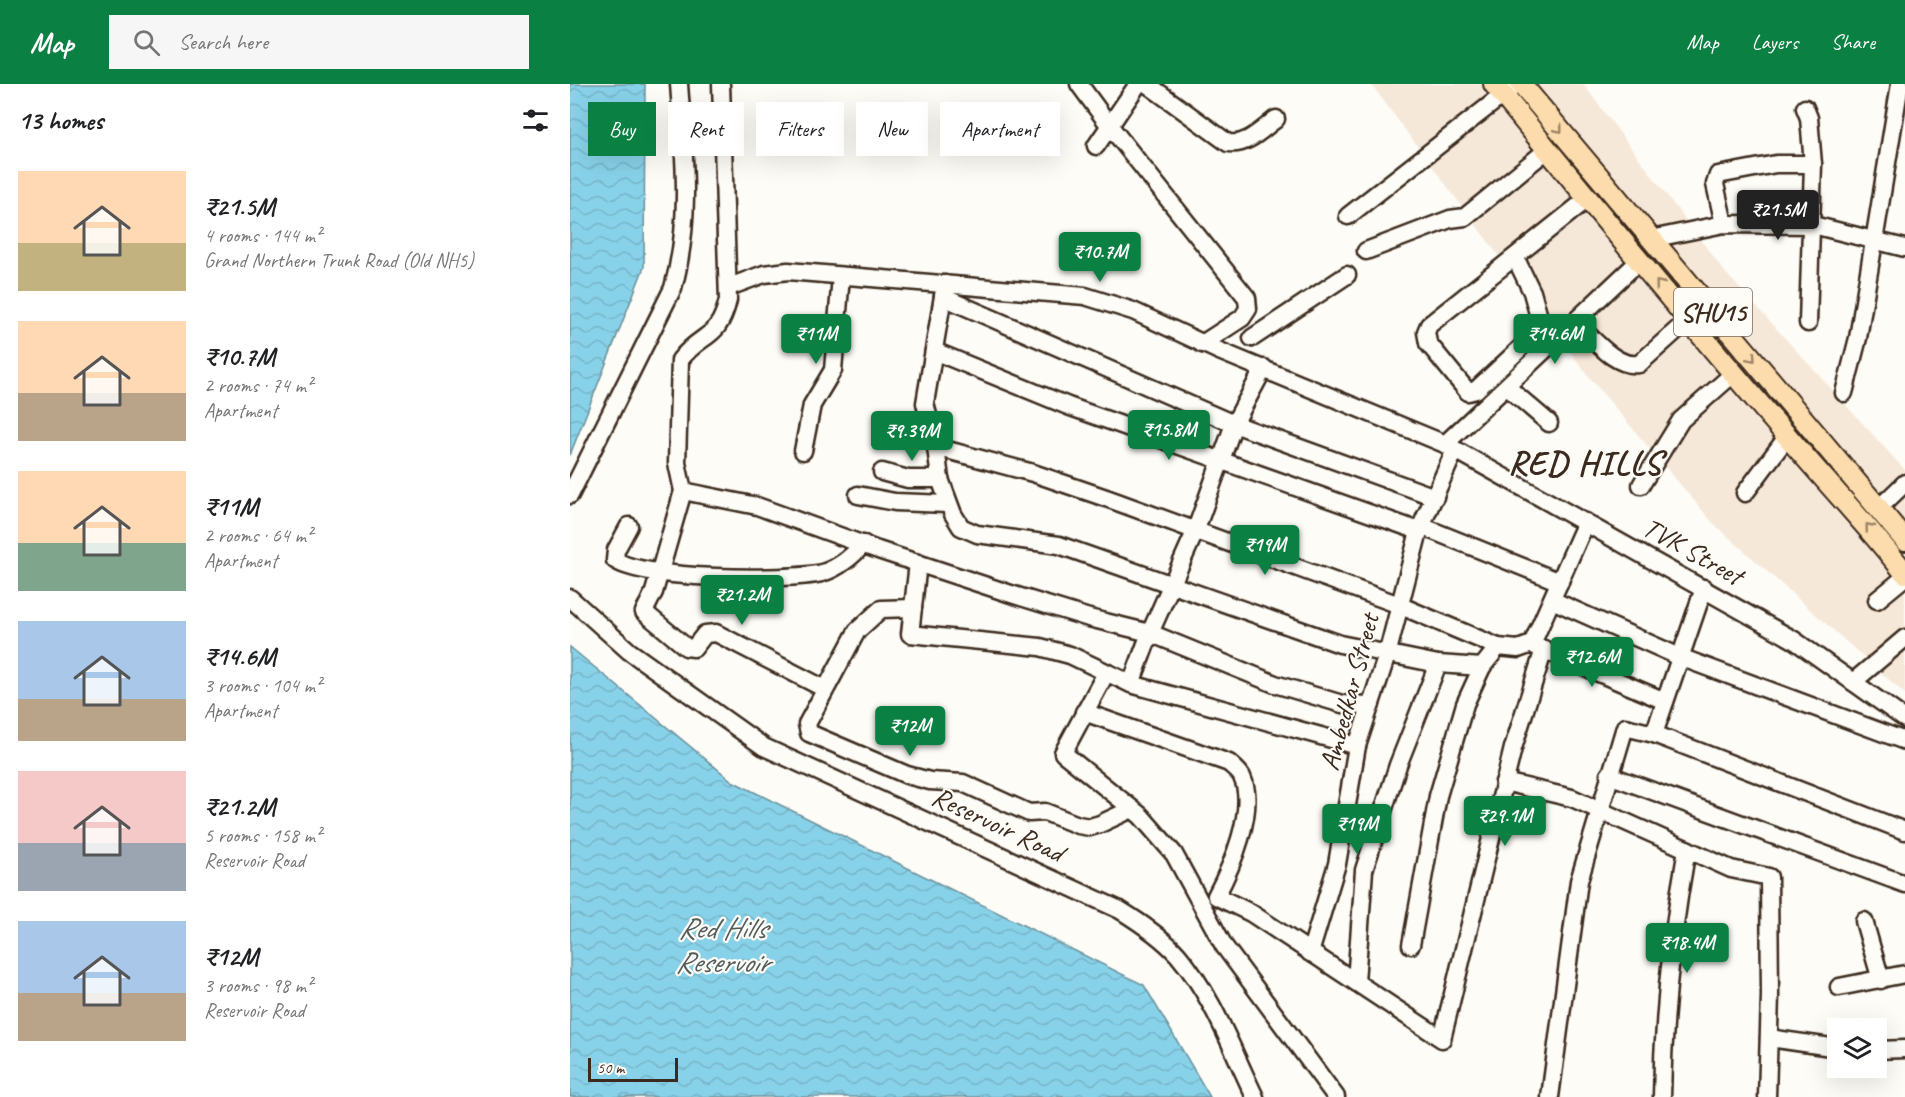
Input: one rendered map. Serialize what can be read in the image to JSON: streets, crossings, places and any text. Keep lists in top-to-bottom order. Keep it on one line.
{"streets":{"main road":["SHU15"],"street":["TVK Street","Ambedkar Street","Reservoir Road"]},"crossings":[["TVK Street","Ambedkar Street"]],"districts":["RED HILLS"],"water":["Red Hills Reservoir"],"scale_bar":"50 m","page":{"header":"Map","search":"Search here","nav":["Map","Layers","Share"],"heading":"13 homes","chip":["Buy","Rent","Filters","New","Apartment"],"list":[{"name":"₹21.5M","note":"4 rooms · 144 m² · Grand Northern Trunk Road (Old NH5)"},{"name":"₹10.7M","note":"2 rooms · 74 m² · Apartment"},{"name":"₹11M","note":"2 rooms · 64 m² · Apartment"},{"name":"₹14.6M","note":"3 rooms · 104 m² · Apartment"},{"name":"₹21.2M","note":"5 rooms · 158 m² · Reservoir Road"},{"name":"₹12M","note":"3 rooms · 98 m² · Reservoir Road"}],"price":["₹21.5M","₹10.7M","₹11M","₹14.6M","₹15.8M","₹9.39M","₹19M","₹21.2M","₹12.6M","₹12M","₹29.1M","₹19M","₹18.4M"],"scale":"50 m"}}
